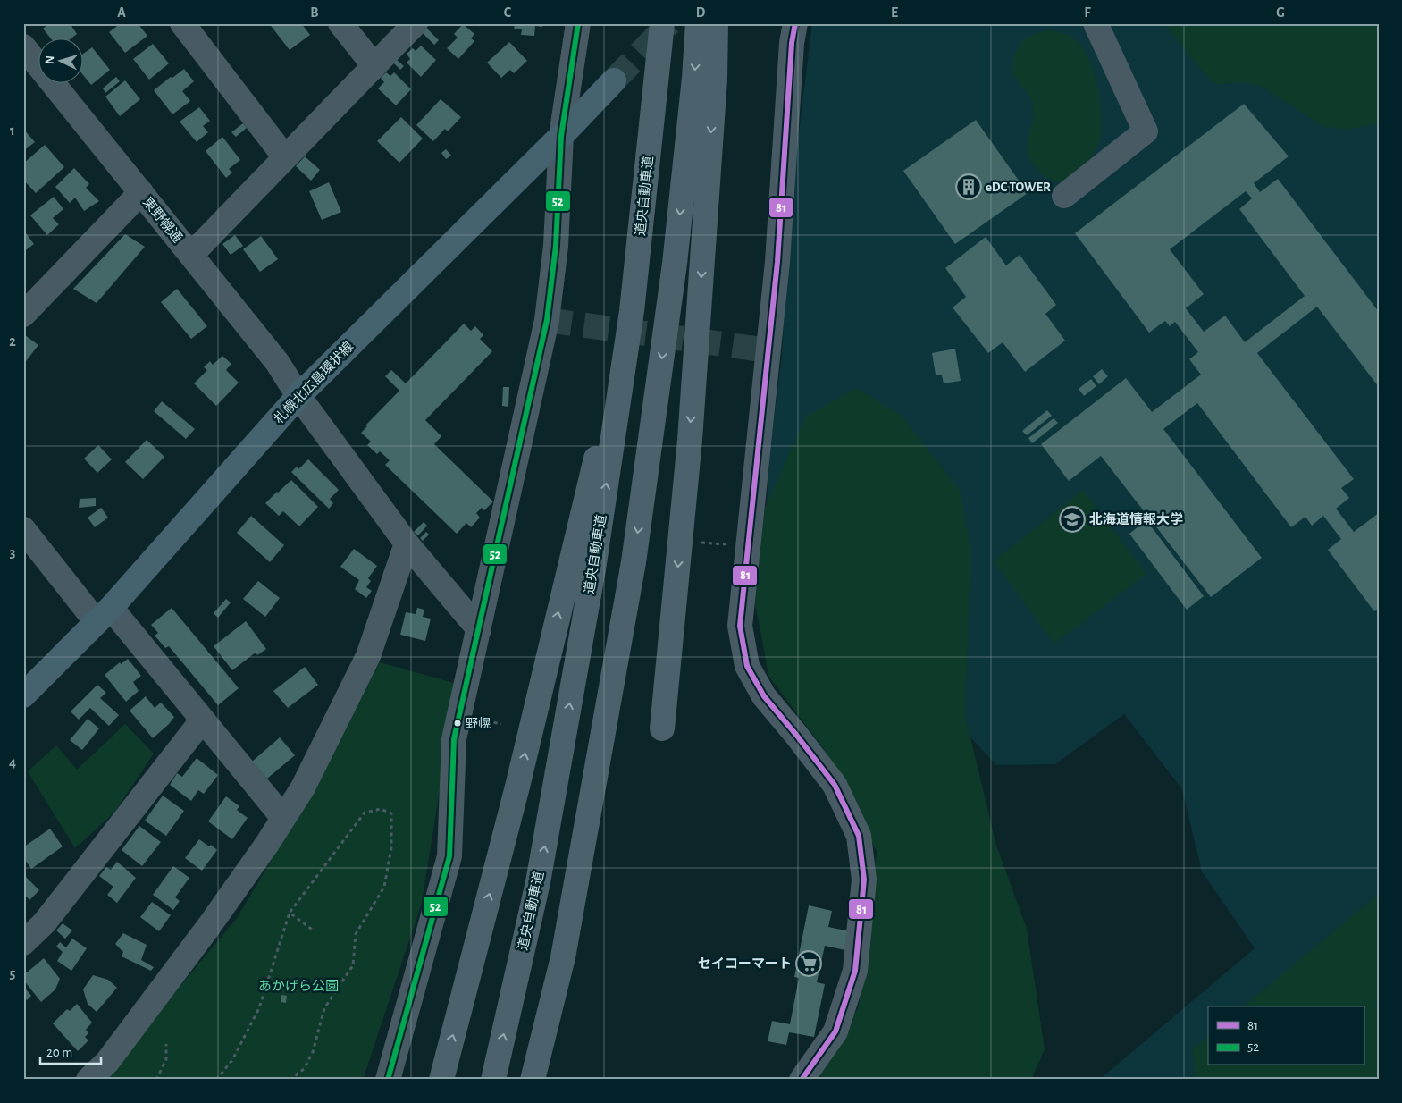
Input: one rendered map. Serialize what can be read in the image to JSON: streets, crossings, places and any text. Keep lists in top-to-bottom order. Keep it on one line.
{"streets":{"highway":["道央自動車道"],"main road":["札幌北広島環状線"],"street":["東野幌通"]},"crossings":[["東野幌通","札幌北広島環状線"]],"parks":["あかげら公園"],"places":{"building":["eDC TOWER"],"school or university":["北海道情報大学"],"other":["野幌"],"supermarket":["セイコーマート"]},"lines":["transit line 81","transit line 52"],"legend":["81","52"],"scale_bar":"20 m","north":"left","grid":{"columns":["A","B","C","D","E","F","G"],"rows":["1","2","3","4","5"]}}
